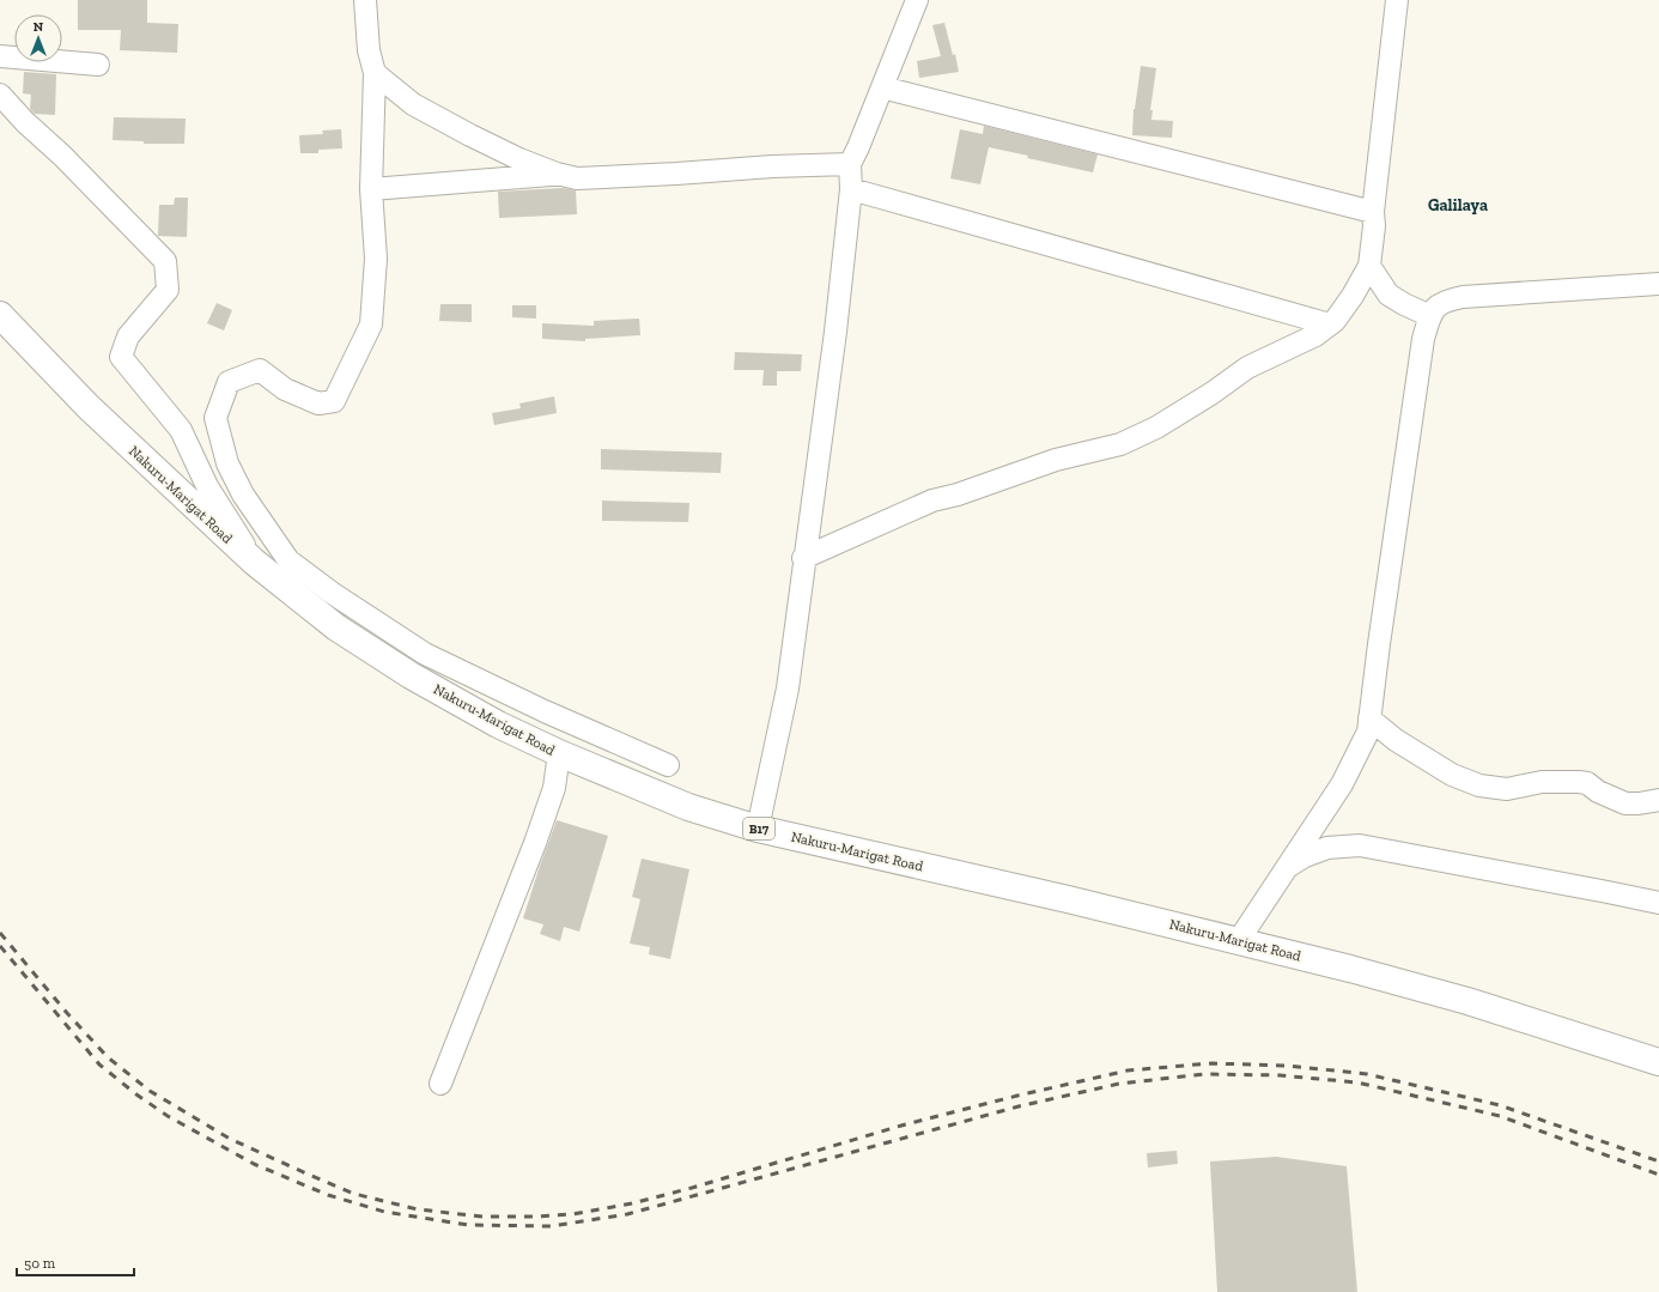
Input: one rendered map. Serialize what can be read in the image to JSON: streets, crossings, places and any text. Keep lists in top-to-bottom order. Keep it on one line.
{"streets":{"main road":["Nakuru-Marigat Road","B17"]},"districts":["Galilaya"],"scale_bar":"50 m","north":"top"}
